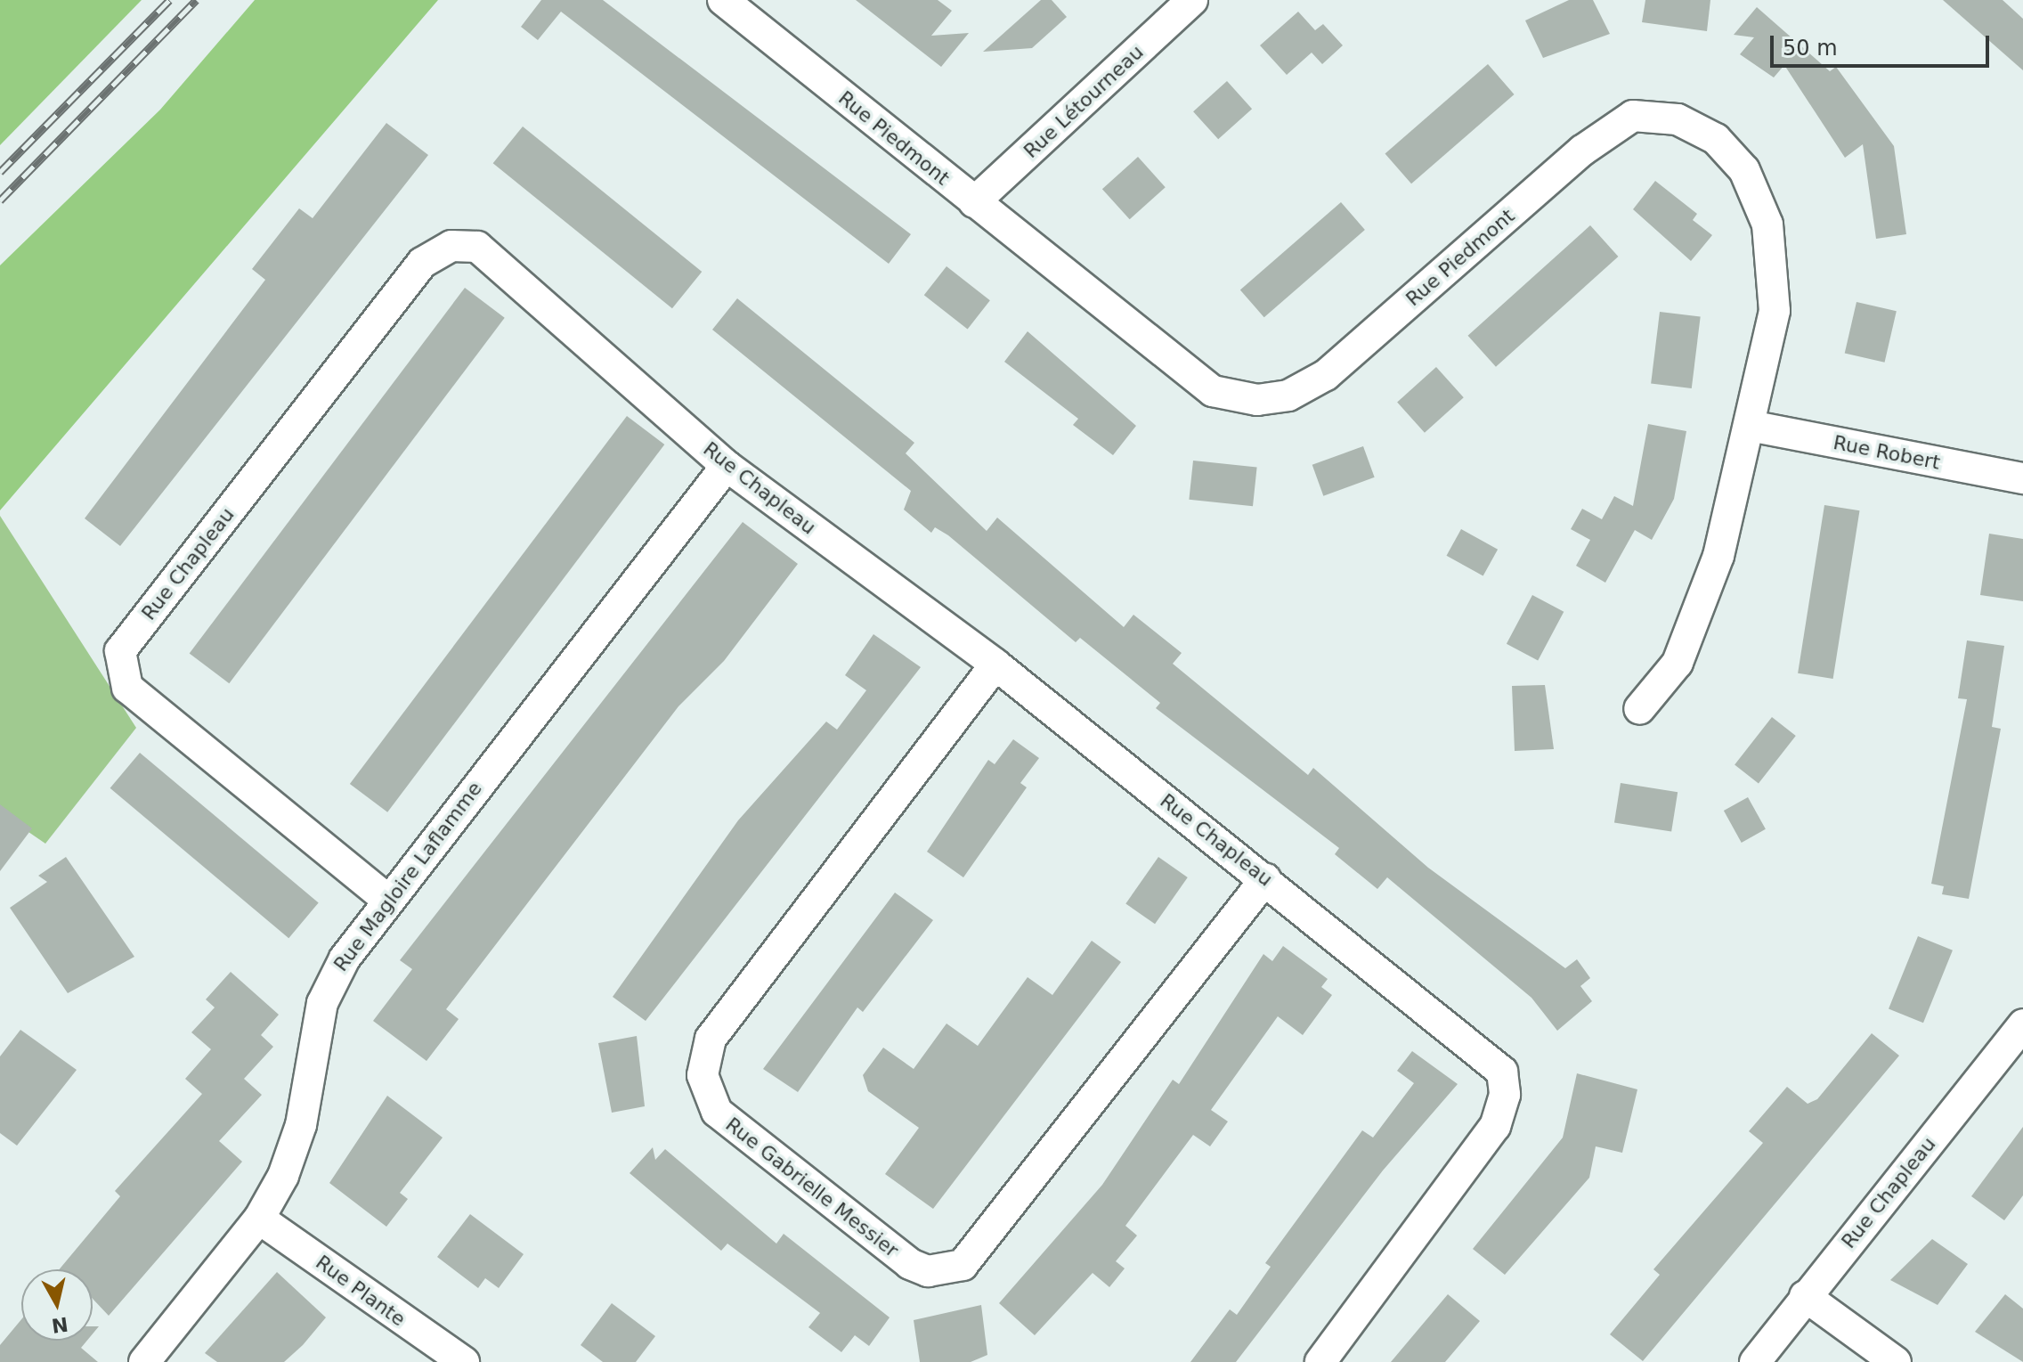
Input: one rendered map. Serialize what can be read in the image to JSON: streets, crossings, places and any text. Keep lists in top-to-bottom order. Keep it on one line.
{"streets":{"street":["Rue Létourneau","Rue Piedmont","Rue Robert","Rue Chapleau","Rue Magloire Laflamme","Rue Gabrielle Messier","Rue Plante"]},"crossings":[["Rue Létourneau","Rue Piedmont"],["Rue Piedmont","Rue Robert"],["Rue Chapleau","Rue Magloire Laflamme"],["Rue Chapleau","Rue Gabrielle Messier"],["Rue Magloire Laflamme","Rue Plante"]],"scale_bar":"50 m","north":"bottom"}
